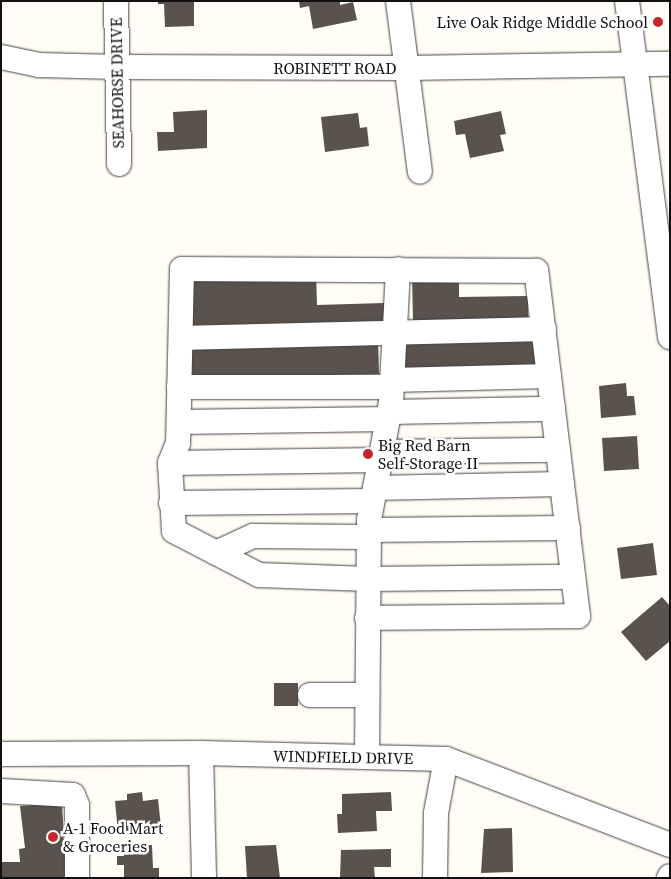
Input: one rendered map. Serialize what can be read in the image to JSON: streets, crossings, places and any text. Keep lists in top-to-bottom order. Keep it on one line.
{"streets":{"street":["ROBINETT ROAD","SEAHORSE DRIVE","WINDFIELD DRIVE"]},"crossings":[["ROBINETT ROAD","SEAHORSE DRIVE"]],"places":["Live Oak Ridge Middle School","Big Red Barn Self-Storage II","A-1 Food Mart & Groceries"]}
